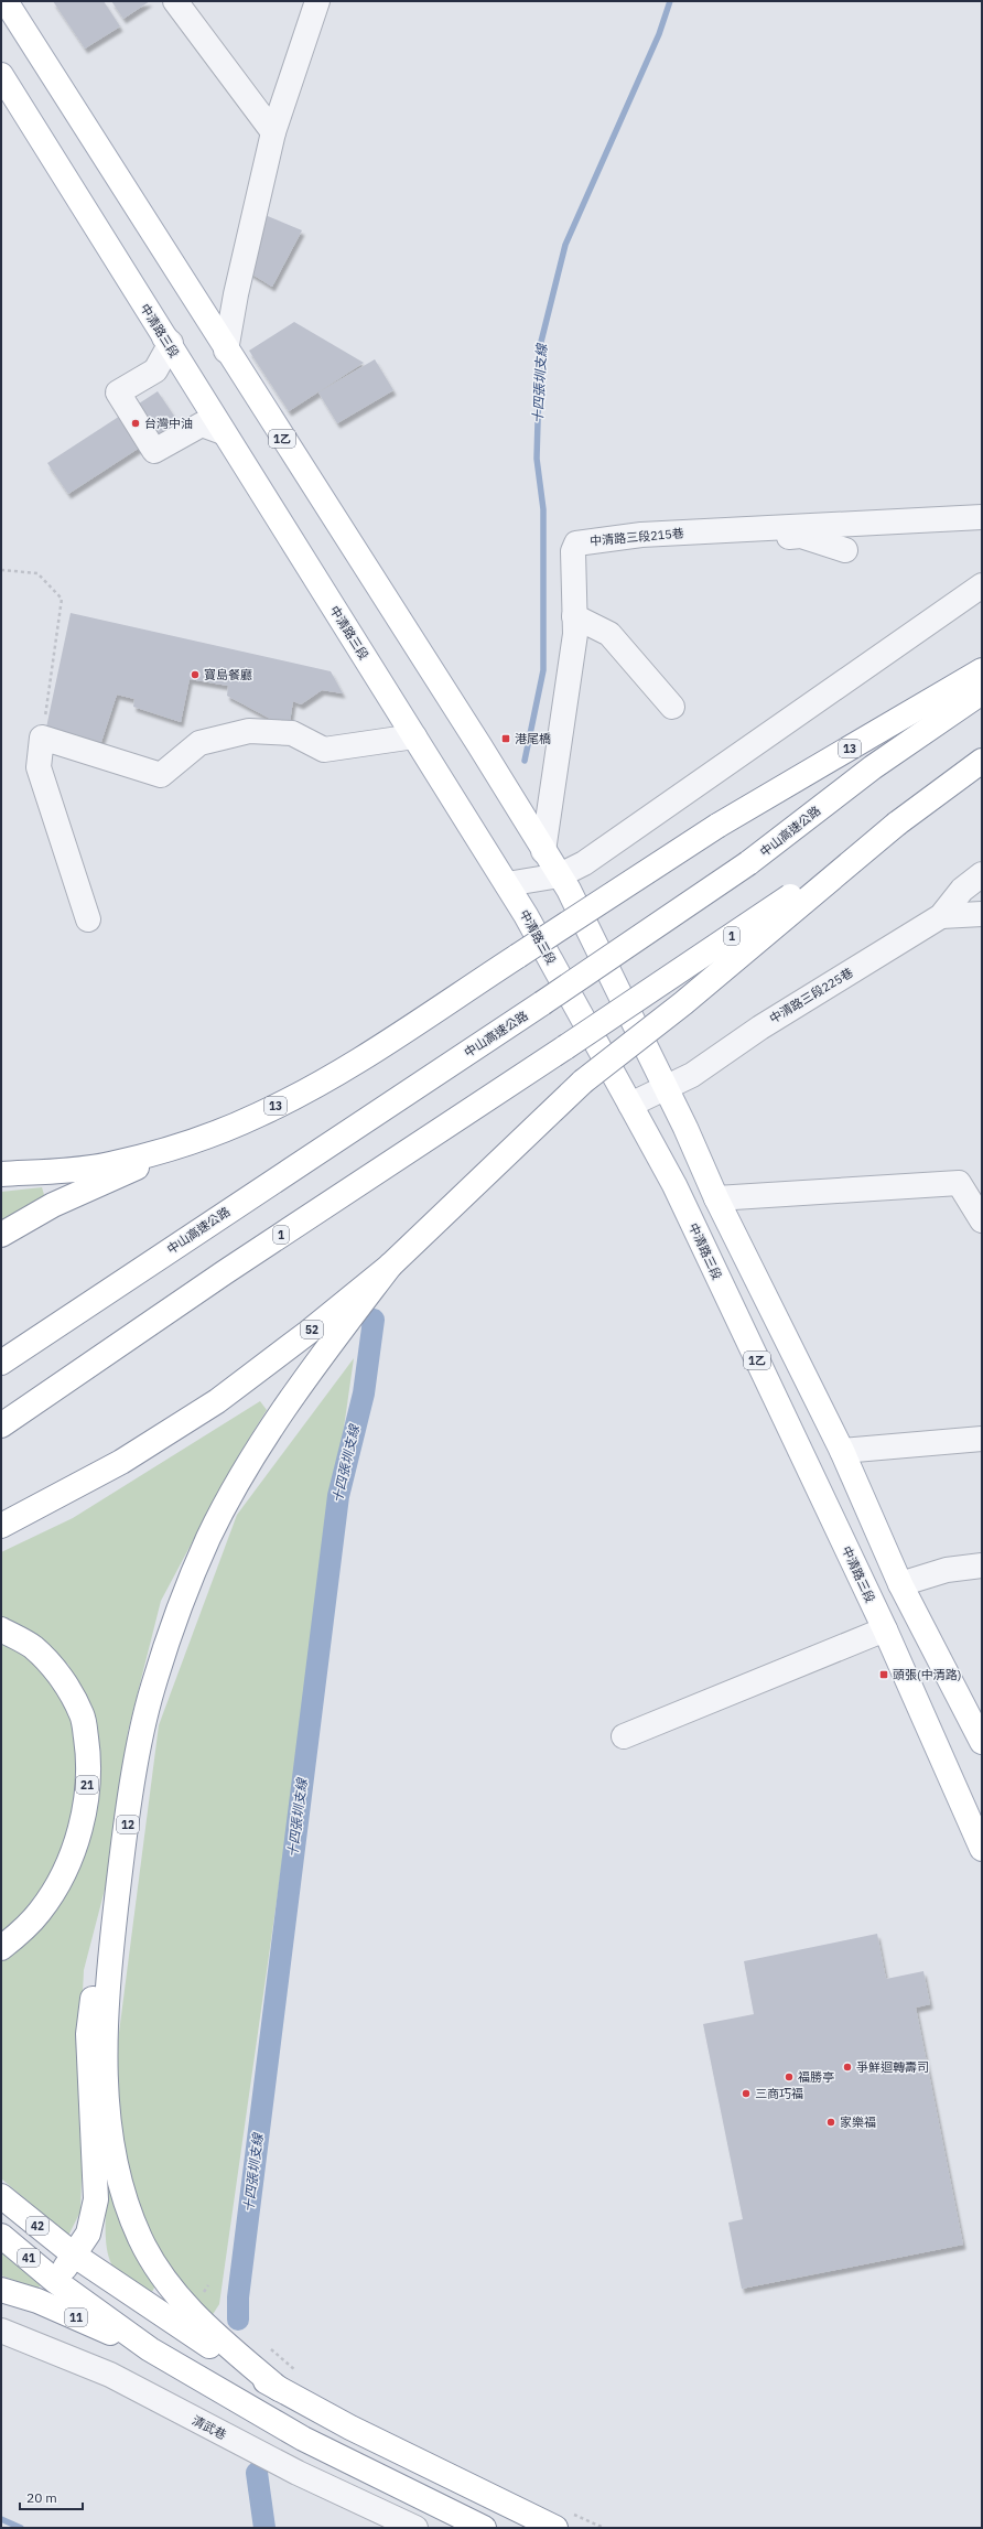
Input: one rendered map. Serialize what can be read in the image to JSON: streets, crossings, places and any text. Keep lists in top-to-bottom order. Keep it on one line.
{"streets":{"main road":["中清路三段","1乙","13","中山高速公路","1","52","21","12","42","41","11"],"street":["中清路三段215巷","中清路三段225巷","清武巷"]},"crossings":[["中清路三段","中清路三段225巷"],["1乙","中清路三段215巷"],["1乙","中清路三段225巷"],["1","52"],["52","12"]],"water":["十四張圳支線"],"places":{"other":["台灣中油","寶島餐廳","爭鮮迴轉壽司","福勝亭","三商巧福","家樂福"],"transit":["港尾橋","頭張(中清路)"]},"scale_bar":"20 m"}
